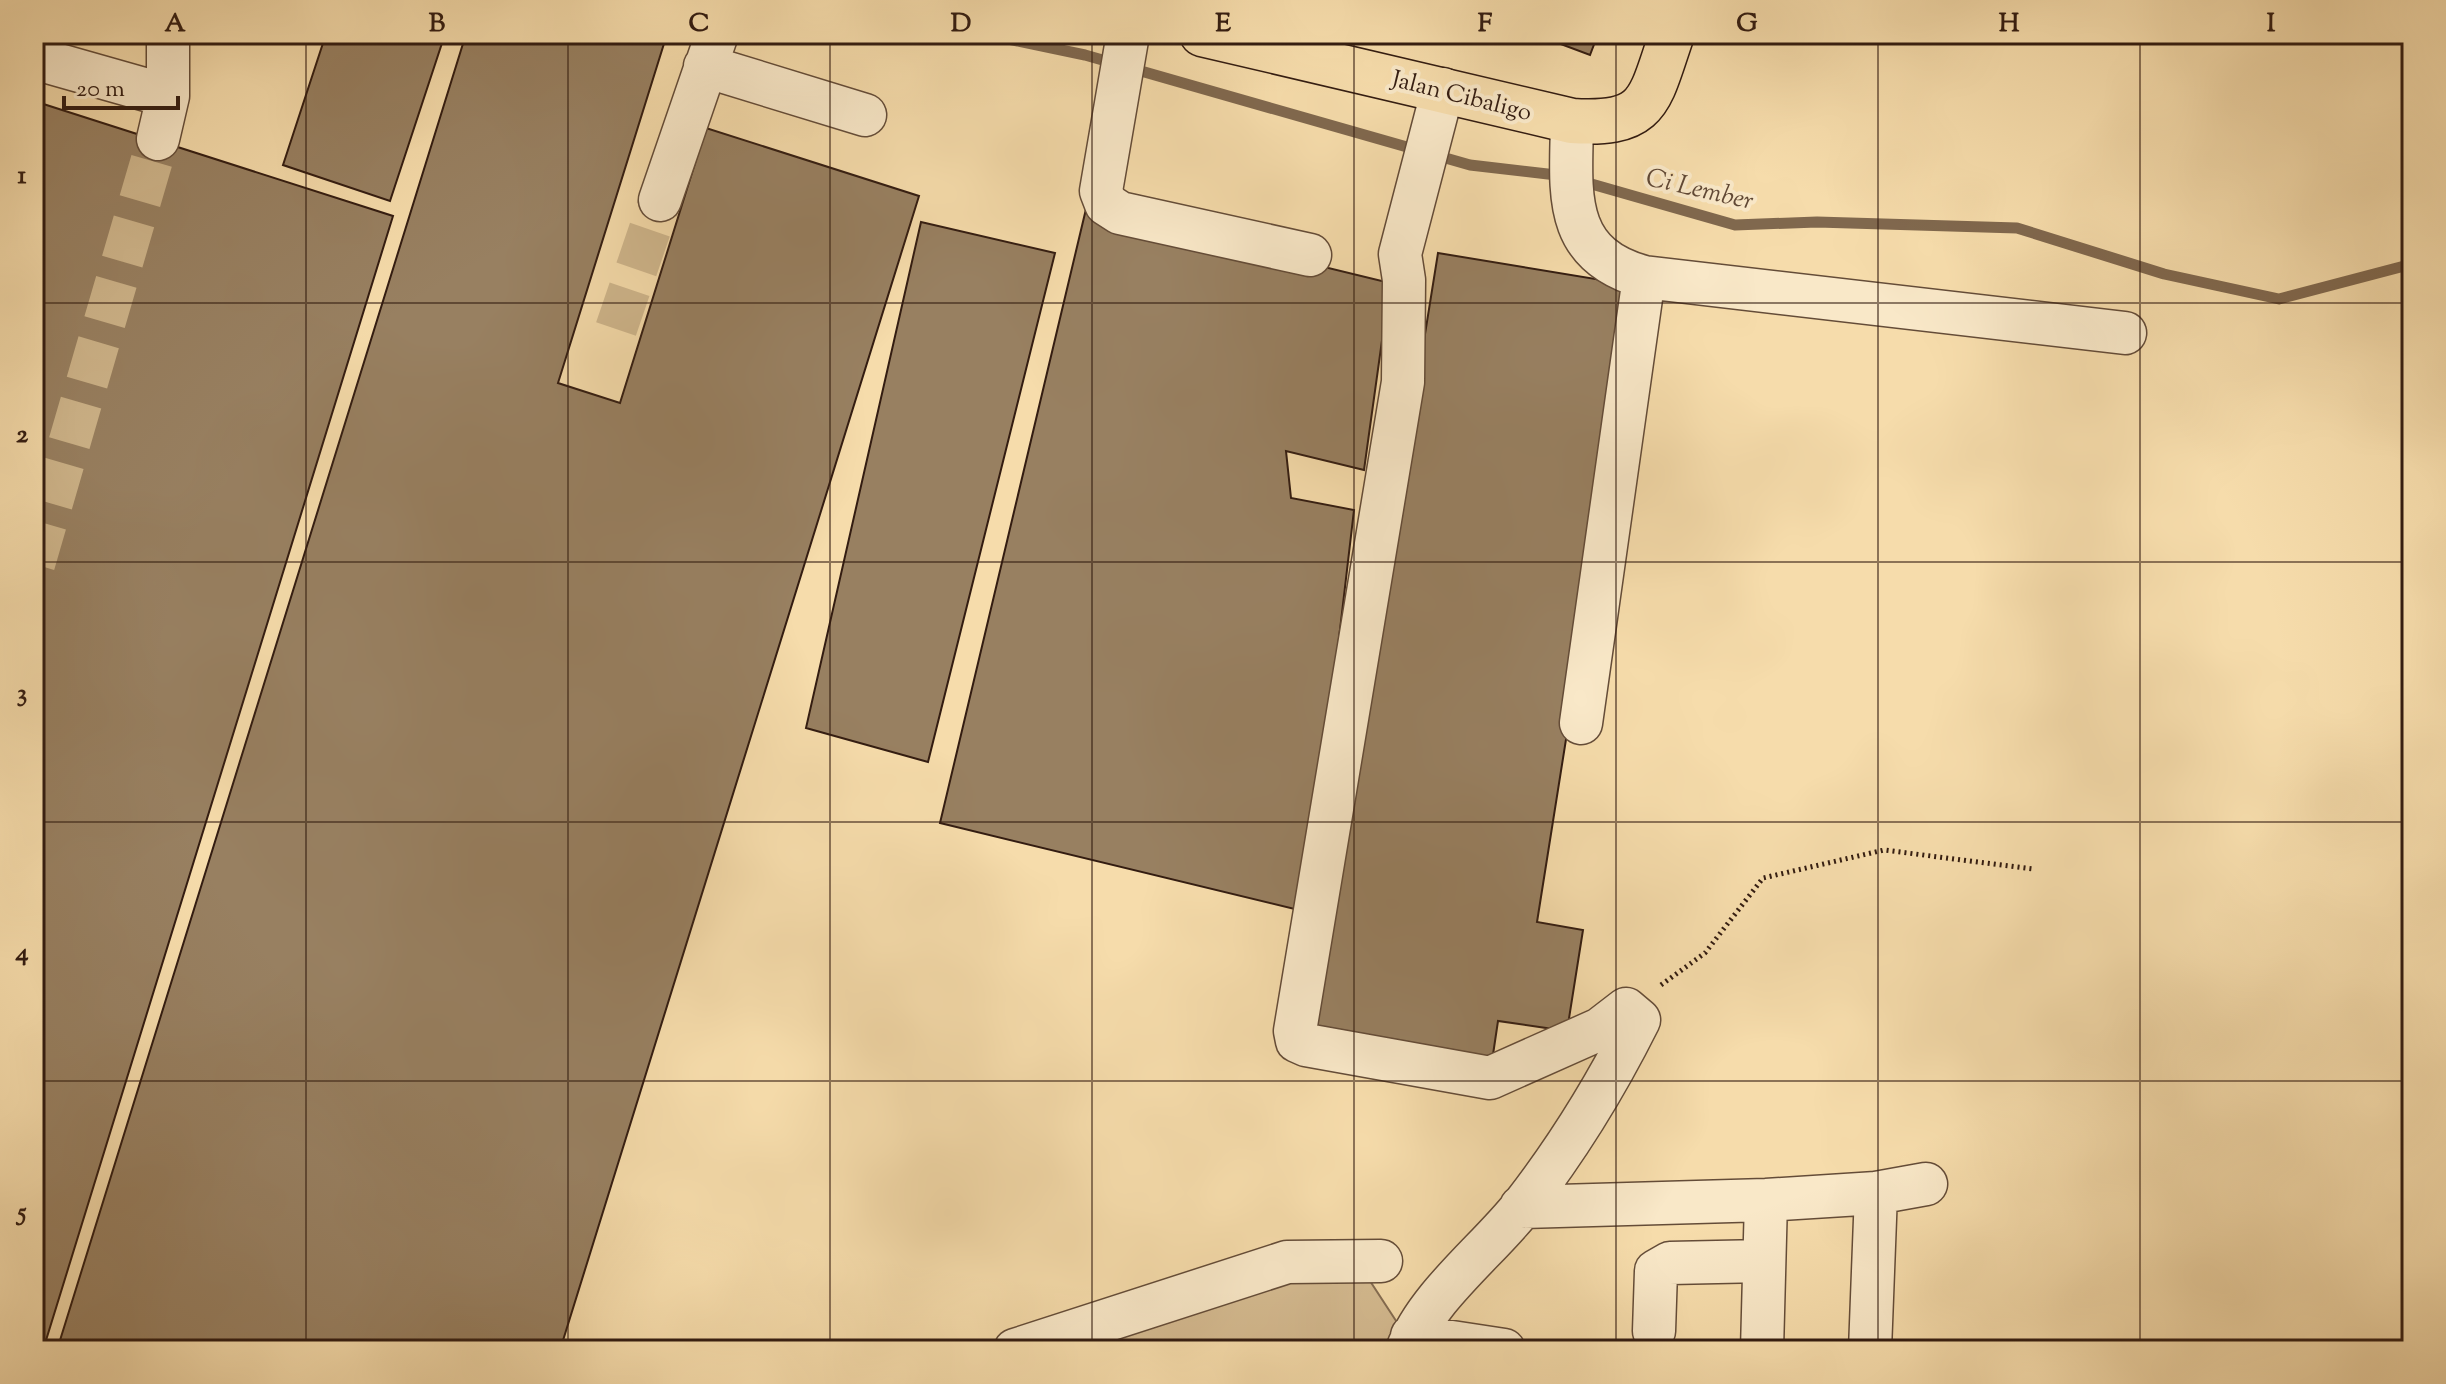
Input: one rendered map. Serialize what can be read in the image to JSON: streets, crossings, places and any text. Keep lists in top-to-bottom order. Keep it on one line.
{"streets":{"main road":["Jalan Cibaligo"]},"water":["Ci Lember"],"scale_bar":"20 m","grid":{"columns":["A","B","C","D","E","F","G","H","I"],"rows":["1","2","3","4","5"]}}
